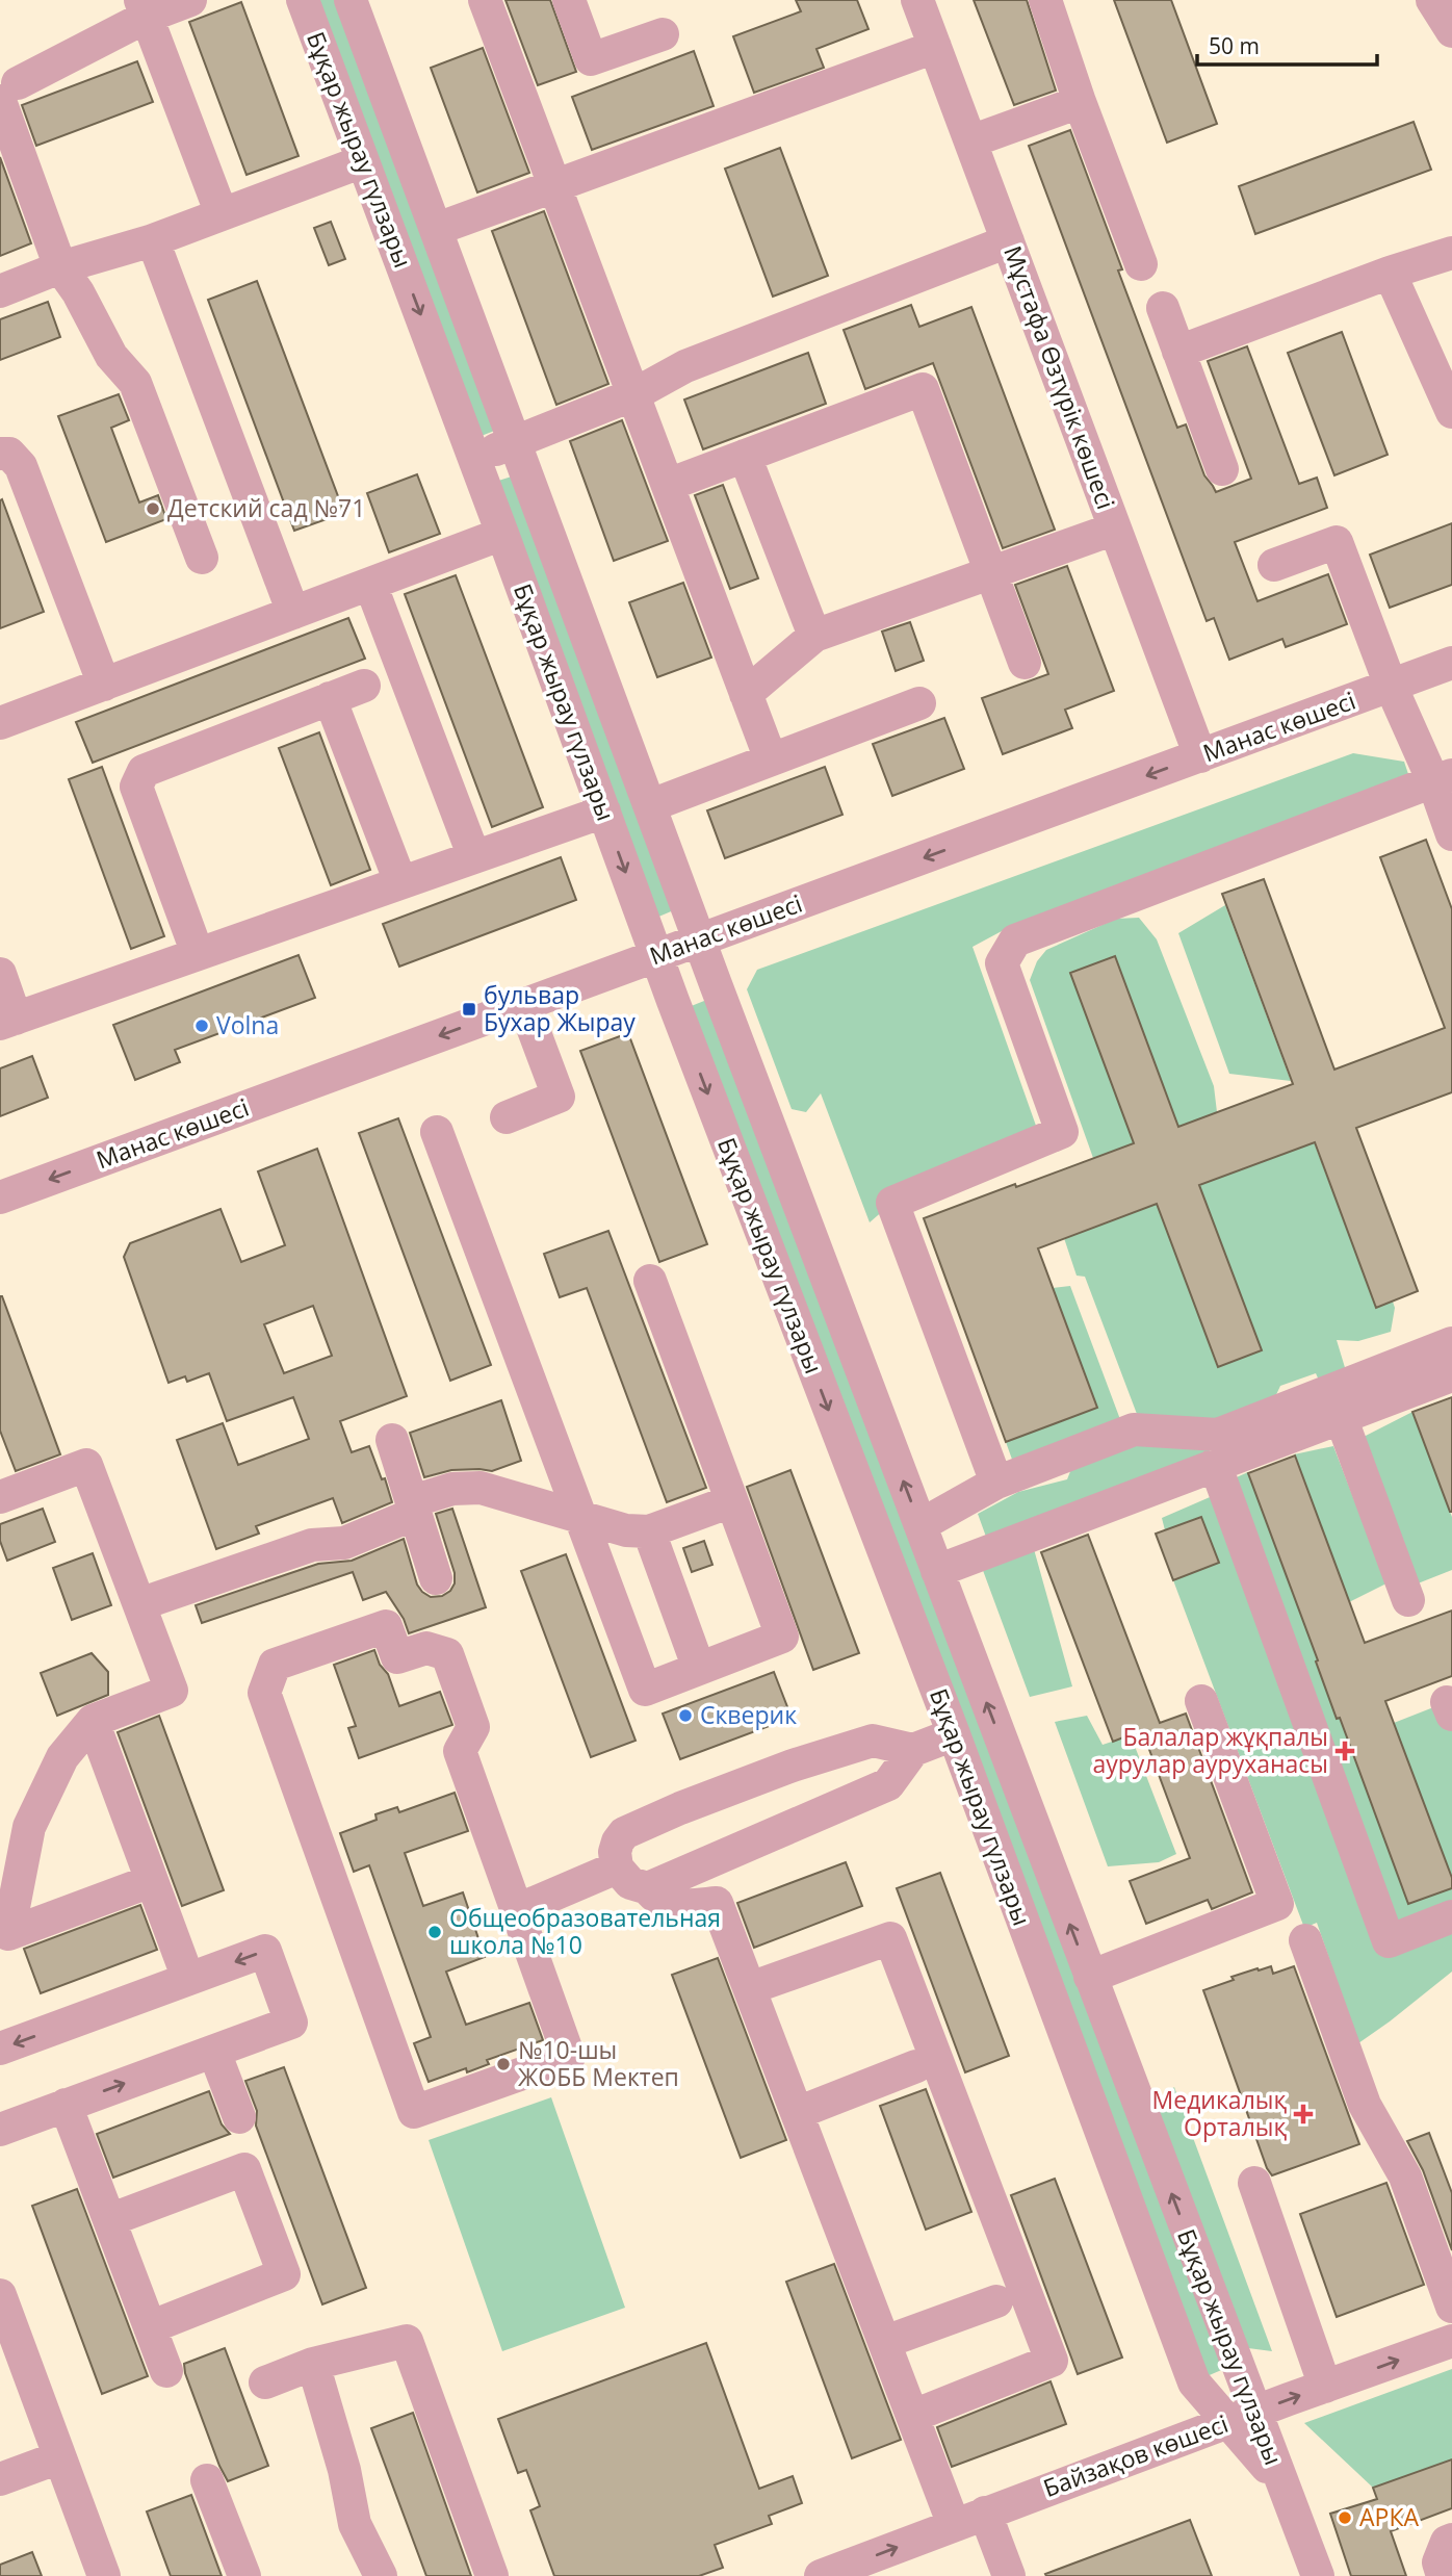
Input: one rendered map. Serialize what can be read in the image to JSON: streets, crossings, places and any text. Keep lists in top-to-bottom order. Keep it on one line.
{"streets":{"street":["Бұқар жырау гүлзары","Мұстафа Өзтүрік көшесі","Манас көшесі","Байзақов көшесі"]},"crossings":[["Бұқар жырау гүлзары","Манас көшесі"],["Бұқар жырау гүлзары","Байзақов көшесі"],["Мұстафа Өзтүрік көшесі","Манас көшесі"]],"one_way":["Байзақов көшесі"],"places":{"other":["Детский сад №71","Volna","Скверик","Общеобразовательная школа №10","№10-шы ЖОББ Мектеп","АРКА"],"transit":["бульвар Бухар Жырау"],"health":["Балалар жұқпалы аурулар ауруханасы","Медикалық Орталық"]},"scale_bar":"50 m"}
